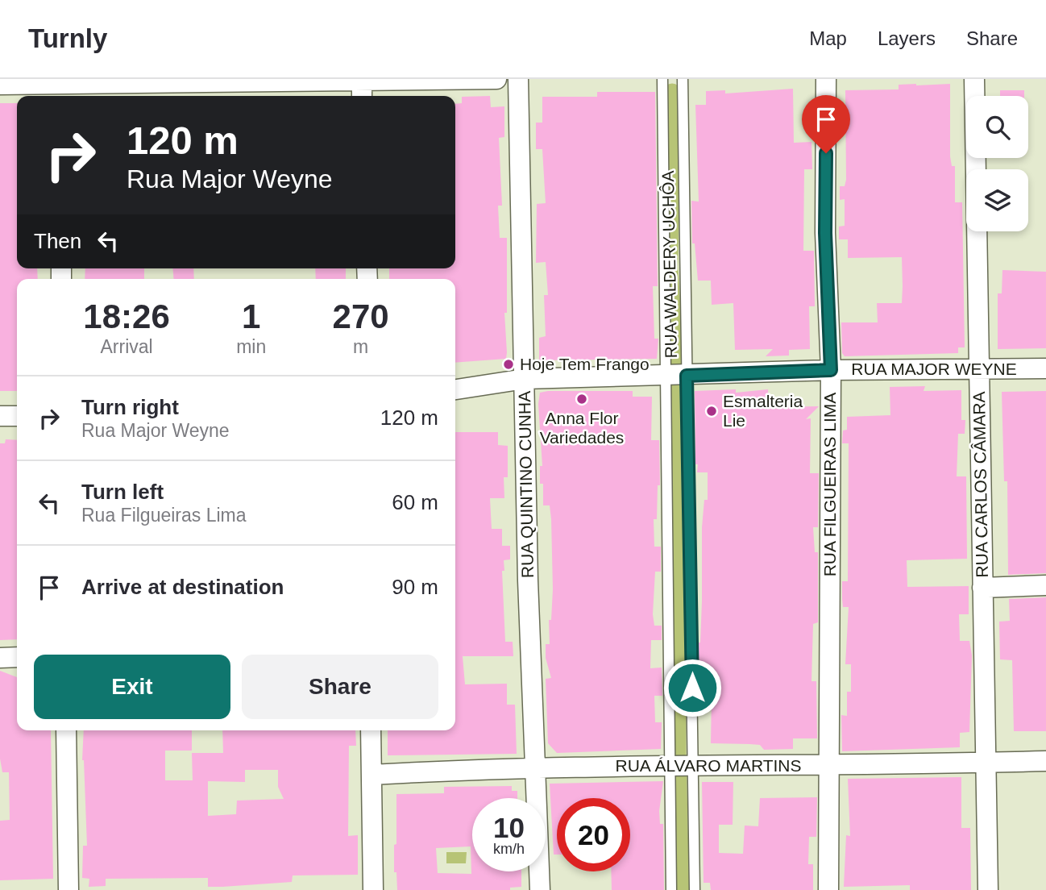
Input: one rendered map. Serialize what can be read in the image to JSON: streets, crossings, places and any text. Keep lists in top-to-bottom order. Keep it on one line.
{"streets":{"street":["RUA MAJOR WEYNE","RUA QUINTINO CUNHA","RUA FILGUEIRAS LIMA","RUA CARLOS CÂMARA","RUA ÁLVARO MARTINS"],"lane":["RUA WALDERY UCHÔA"]},"crossings":[["RUA WALDERY UCHÔA","RUA MAJOR WEYNE"],["RUA WALDERY UCHÔA","RUA ÁLVARO MARTINS"],["RUA MAJOR WEYNE","RUA QUINTINO CUNHA"],["RUA MAJOR WEYNE","RUA FILGUEIRAS LIMA"],["RUA MAJOR WEYNE","RUA CARLOS CÂMARA"],["RUA QUINTINO CUNHA","RUA ÁLVARO MARTINS"],["RUA FILGUEIRAS LIMA","RUA ÁLVARO MARTINS"],["RUA CARLOS CÂMARA","RUA ÁLVARO MARTINS"]],"places":["Hoje Tem Frango","Anna Flor Variedades","Esmalteria Lie"],"page":{"header":"Turnly","nav":["Map","Layers","Share"],"turn":["120 m","Rua Major Weyne"],"then":"Then","eta":["18:26","Arrival","1","min","270","m"],"list":[{"name":"Turn right","note":"Rua Major Weyne","value":"120 m"},{"name":"Turn left","note":"Rua Filgueiras Lima","value":"60 m"},{"name":"Arrive at destination","value":"90 m"}],"buttons":["Exit","Share"],"speed":"10 km/h","limit":"20"}}
